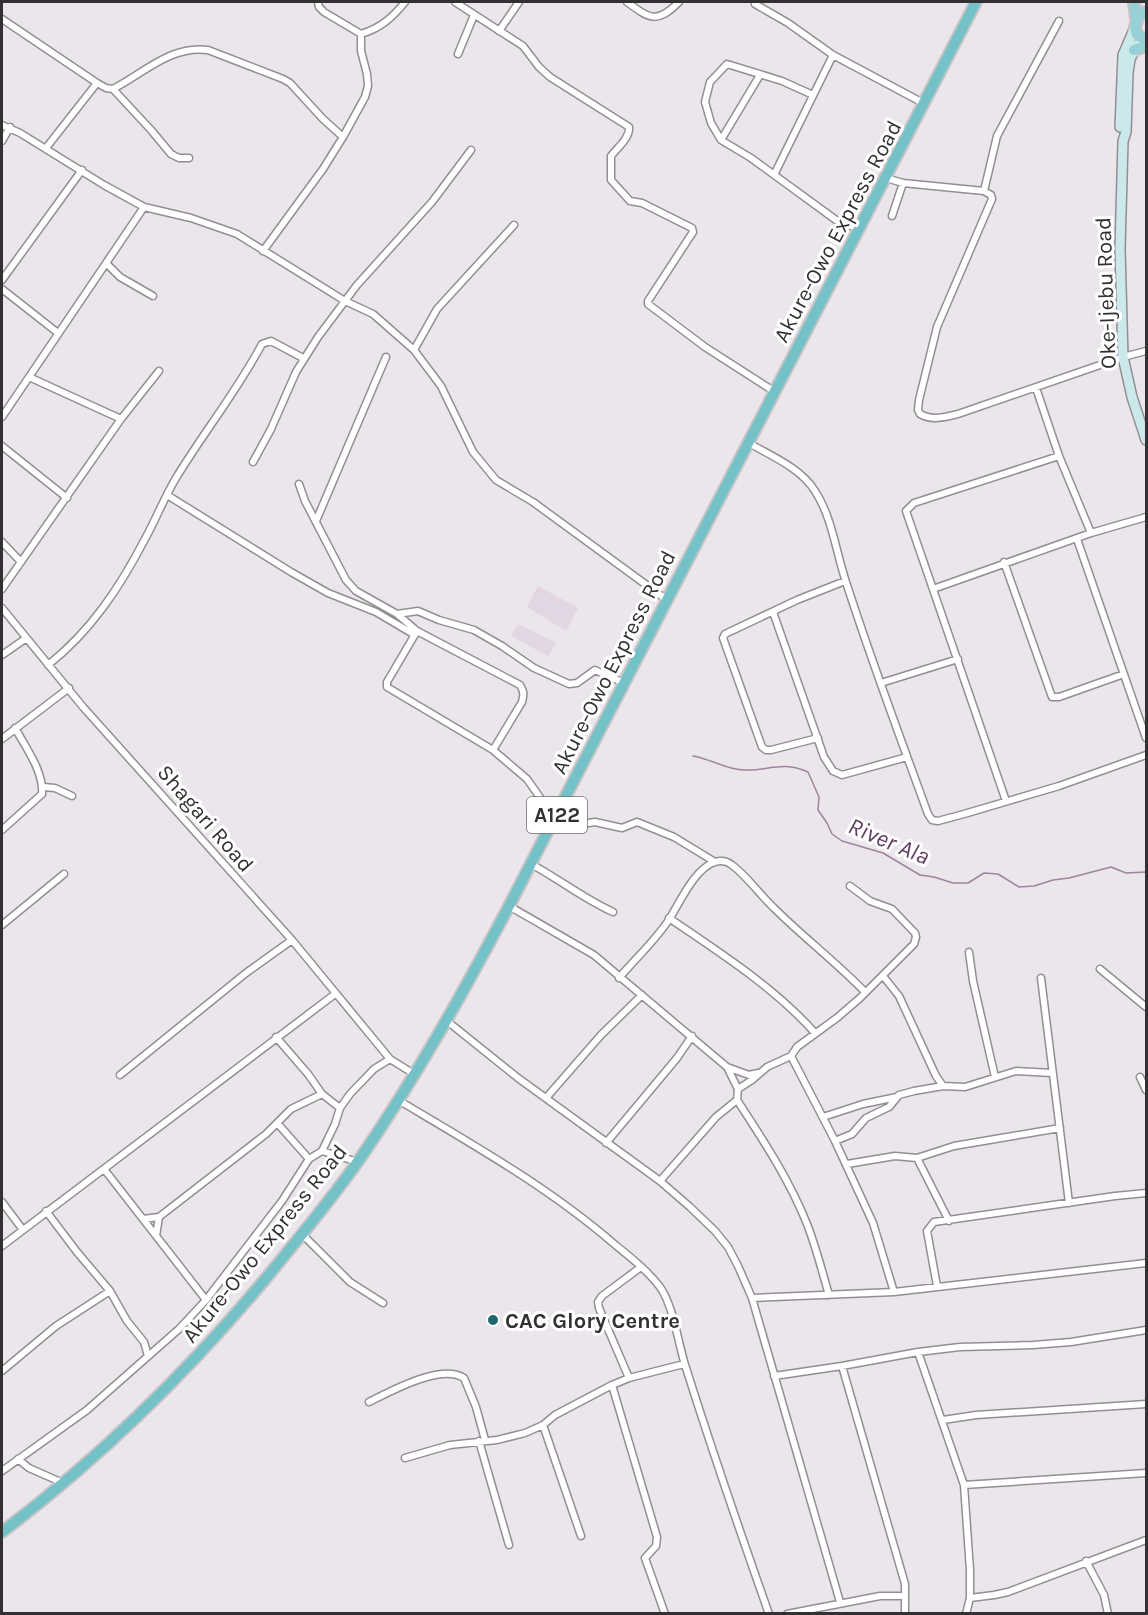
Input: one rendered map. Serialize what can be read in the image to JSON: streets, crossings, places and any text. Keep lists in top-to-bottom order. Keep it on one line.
{"streets":{"highway":["Akure-Owo Express Road","A122"],"main road":["Oke-Ijebu Road"],"street":["Shagari Road"]},"crossings":[["Akure-Owo Express Road","Shagari Road"]],"water":["River Ala"],"places":["CAC Glory Centre"]}
